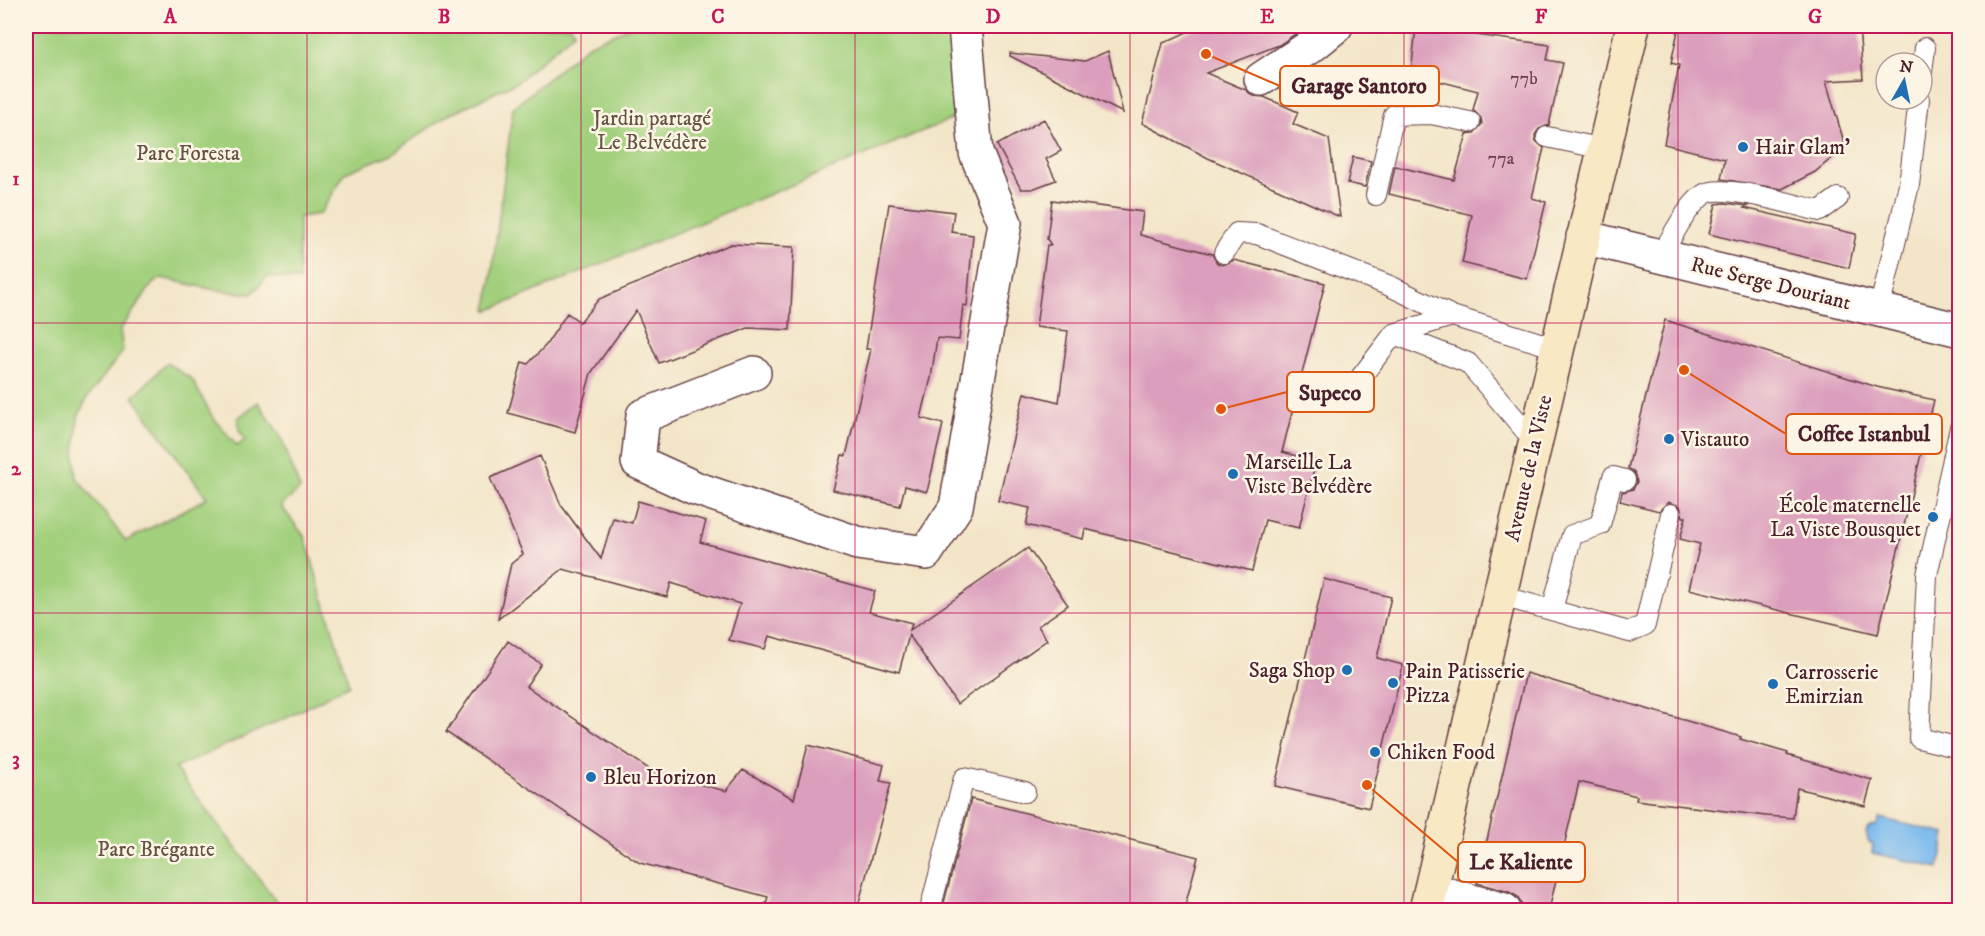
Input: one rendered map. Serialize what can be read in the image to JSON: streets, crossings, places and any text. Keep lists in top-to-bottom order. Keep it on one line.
{"streets":{"street":["Rue Serge Douriant","Avenue de la Viste"]},"crossings":[["Rue Serge Douriant","Avenue de la Viste"]],"parks":["Jardin partagé Le Belvédère","Parc Foresta","Parc Brégante"],"places":["Garage Santoro","Hair Glam'","Coffee Istanbul","Supeco","Vistauto","Marseille La Viste Belvédère","École maternelle La Viste Bousquet","Saga Shop","Pain Patisserie Pizza","Carrosserie Emirzian","Chiken Food","Bleu Horizon","Le Kaliente"],"house_numbers":["77b","77a"],"north":"top","grid":{"columns":["A","B","C","D","E","F","G"],"rows":["1","2","3"]}}
